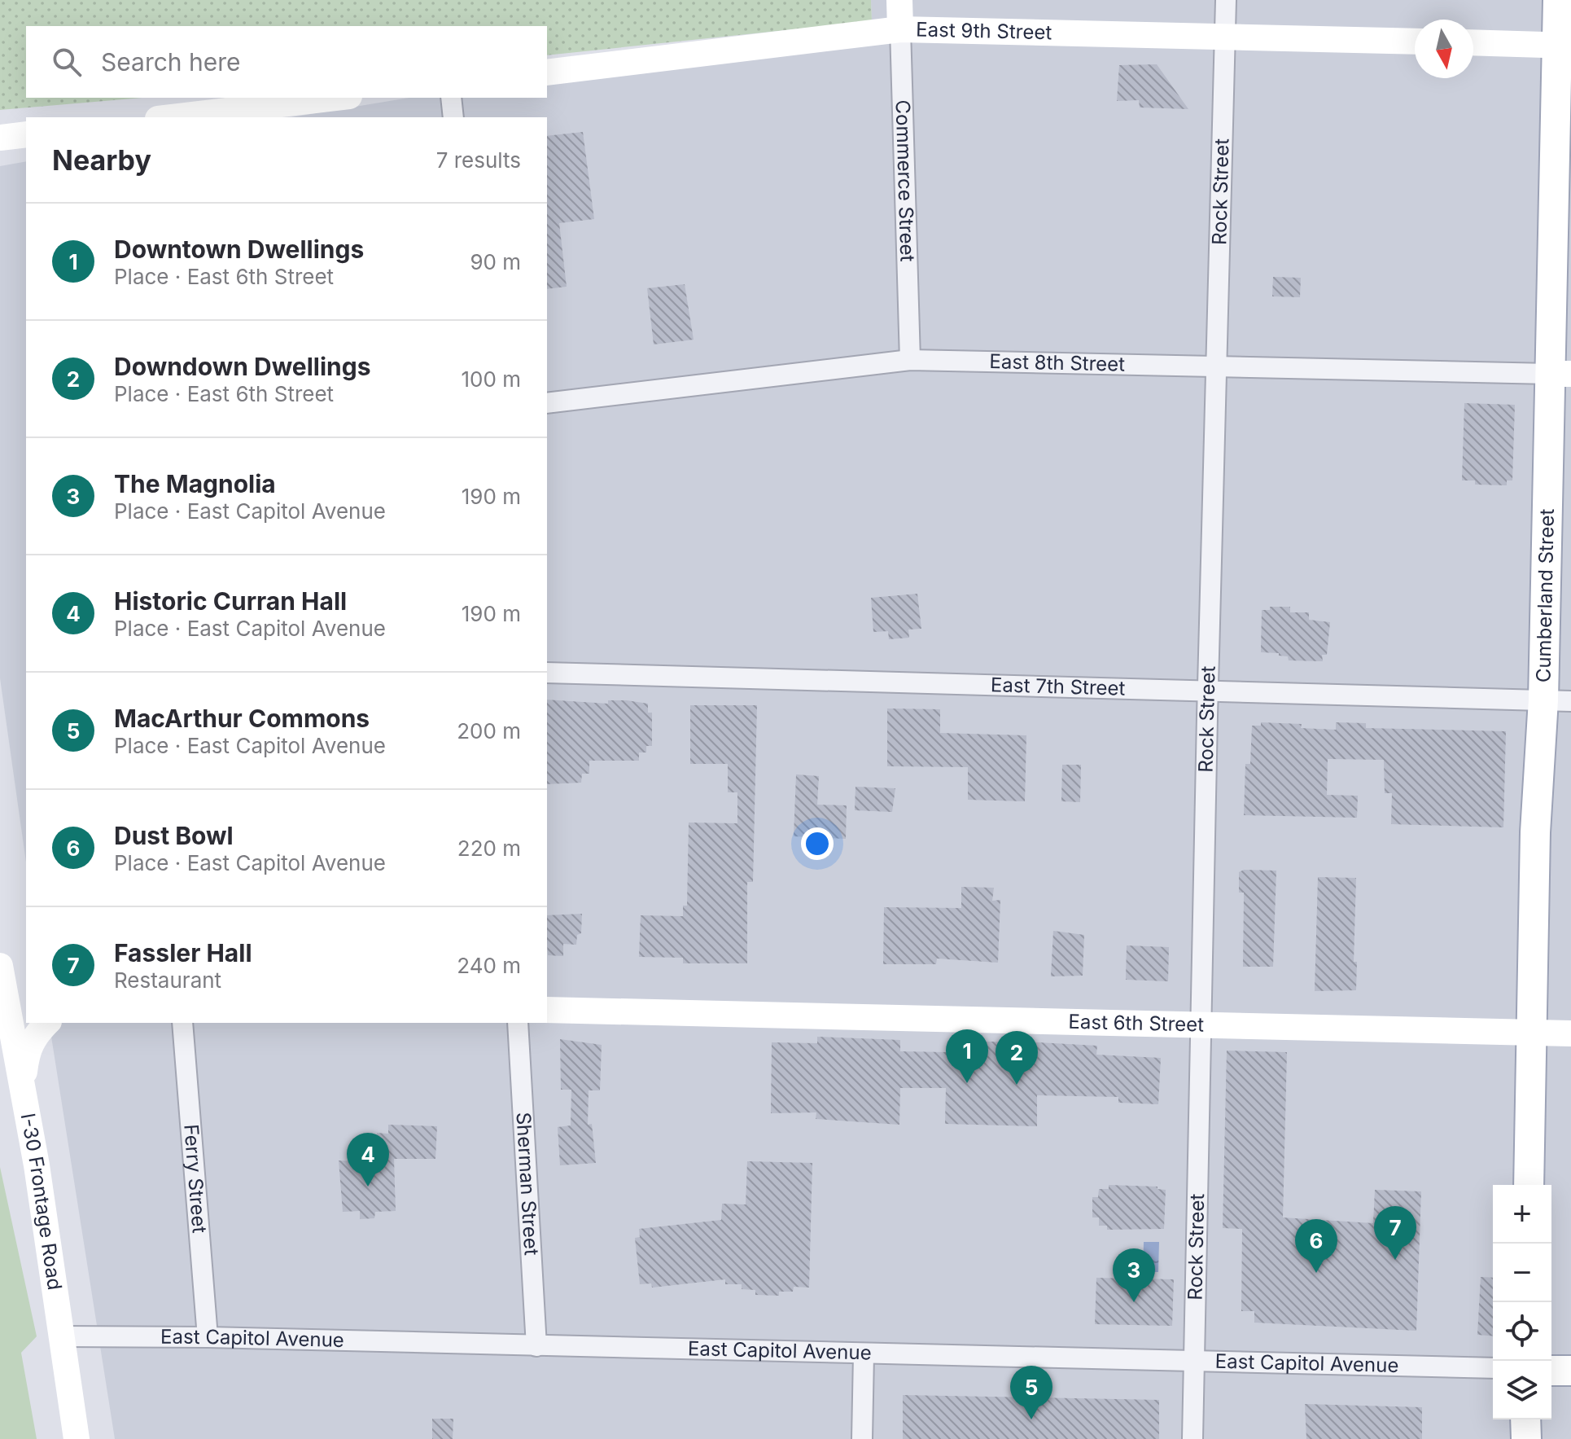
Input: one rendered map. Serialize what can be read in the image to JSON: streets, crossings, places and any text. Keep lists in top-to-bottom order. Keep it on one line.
{"streets":{"main road":["East 9th Street","Commerce Street","Cumberland Street","East 6th Street","I-30 Frontage Road"],"street":["Rock Street","East 8th Street","East 7th Street","Ferry Street","Sherman Street","East Capitol Avenue"]},"crossings":[["East 9th Street","Commerce Street"],["East 9th Street","Rock Street"],["Commerce Street","East 8th Street"],["Rock Street","East 8th Street"],["Rock Street","East 7th Street"],["Rock Street","East 6th Street"],["Rock Street","East Capitol Avenue"],["East 8th Street","Cumberland Street"],["Cumberland Street","East 7th Street"],["Cumberland Street","East 6th Street"],["Ferry Street","East Capitol Avenue"],["Sherman Street","East Capitol Avenue"],["I-30 Frontage Road","East Capitol Avenue"]],"north":"bottom","page":{"search":"Search here","heading":["Nearby","7 results"],"list":[{"mark":"1","name":"Downtown Dwellings","note":"Place · East 6th Street","value":"90 m"},{"mark":"2","name":"Downdown Dwellings","note":"Place · East 6th Street","value":"100 m"},{"mark":"3","name":"The Magnolia","note":"Place · East Capitol Avenue","value":"190 m"},{"mark":"4","name":"Historic Curran Hall","note":"Place · East Capitol Avenue","value":"190 m"},{"mark":"5","name":"MacArthur Commons","note":"Place · East Capitol Avenue","value":"200 m"},{"mark":"6","name":"Dust Bowl","note":"Place · East Capitol Avenue","value":"220 m"},{"mark":"7","name":"Fassler Hall","note":"Restaurant","value":"240 m"}],"pins":["1","2","4","7","6","3","5"],"map_buttons":["+","−"]}}
